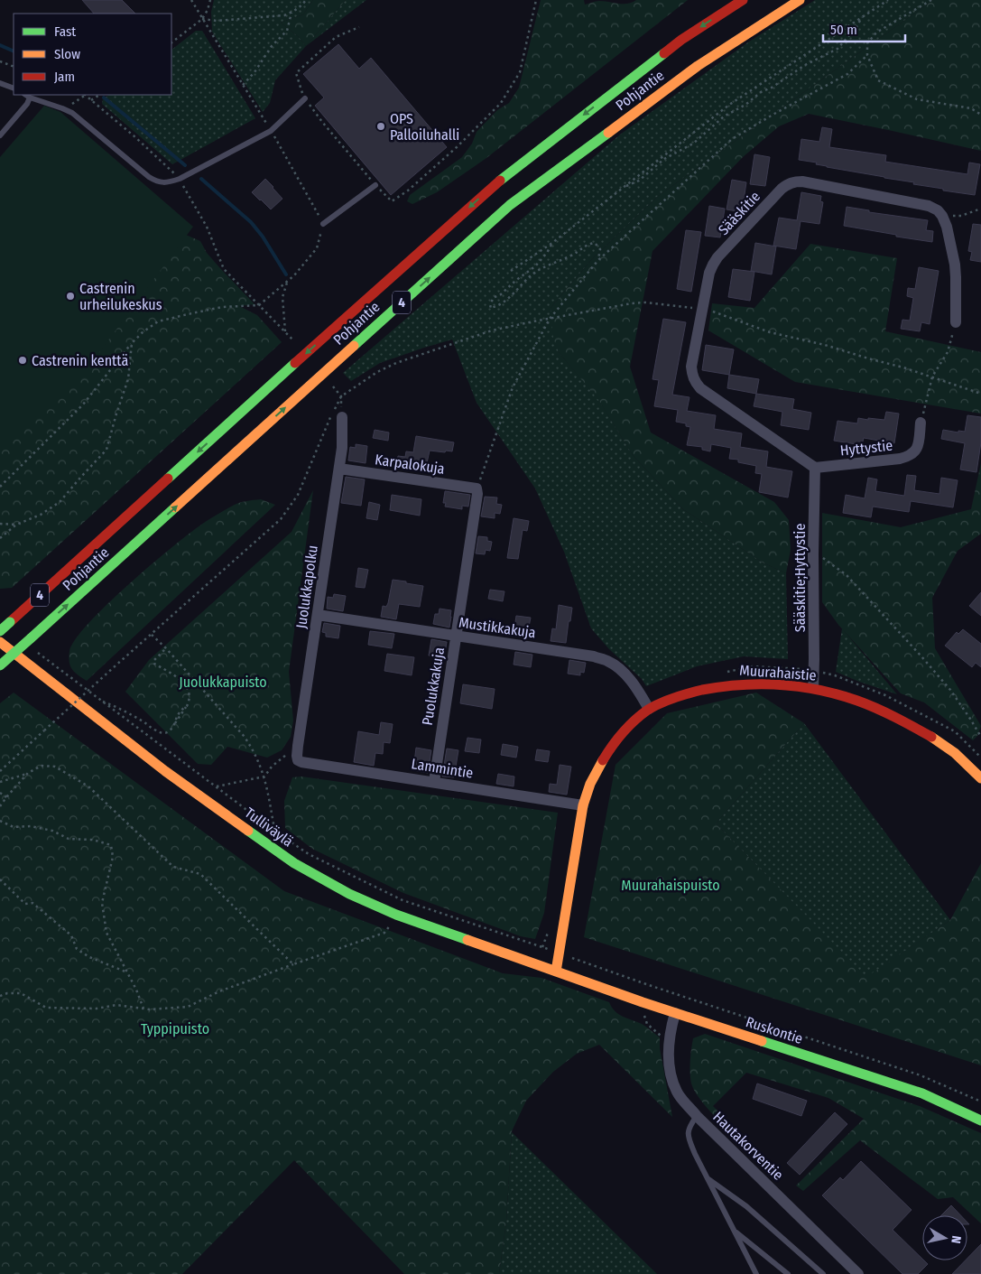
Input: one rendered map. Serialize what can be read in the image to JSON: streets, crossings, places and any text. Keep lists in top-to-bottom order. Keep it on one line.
{"streets":{"main road":["Pohjantie","4","Muurahaistie","Tulliväylä","Ruskontie"],"street":["Sääskitie","Hyttystie","Karpalokuja","Sääskitie;Hyttystie","Juolukkapolku","Mustikkakuja","Puolukkakuja","Lammintie","Hautakorventie"]},"crossings":[["Sääskitie","Hyttystie"],["Sääskitie","Sääskitie;Hyttystie"],["Hyttystie","Sääskitie;Hyttystie"],["Karpalokuja","Juolukkapolku"],["Karpalokuja","Puolukkakuja"],["Sääskitie;Hyttystie","Muurahaistie"],["Juolukkapolku","Mustikkakuja"],["Juolukkapolku","Lammintie"],["Mustikkakuja","Muurahaistie"],["Mustikkakuja","Puolukkakuja"],["Muurahaistie","Lammintie"],["Muurahaistie","Tulliväylä"],["Muurahaistie","Ruskontie"],["Puolukkakuja","Lammintie"],["Tulliväylä","Ruskontie"],["Ruskontie","Hautakorventie"]],"parks":["Juolukkapuisto","Muurahaispuisto","Typpipuisto"],"places":["OPS Palloiluhalli","Castrenin urheilukeskus","Castrenin kenttä"],"legend":["Fast","Slow","Jam"],"scale_bar":"50 m","north":"right"}
